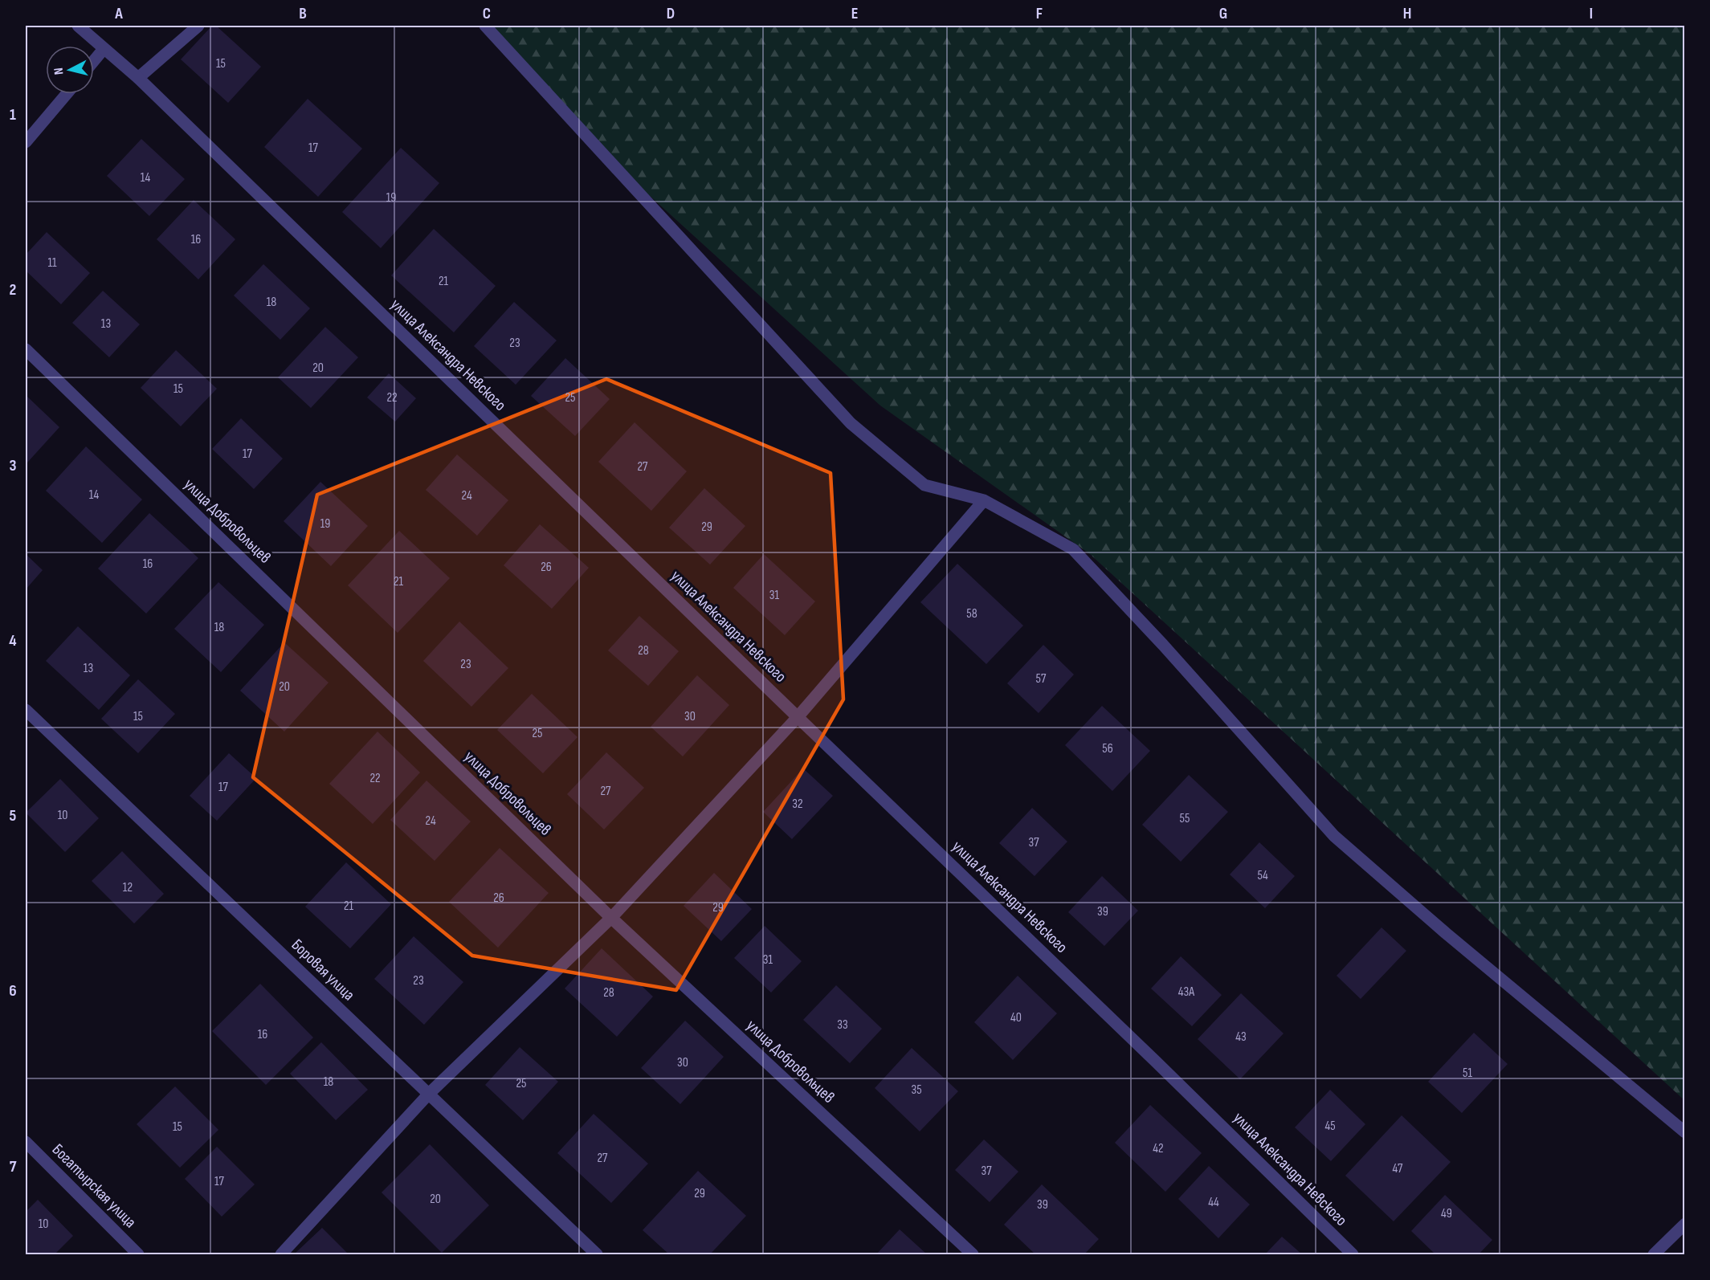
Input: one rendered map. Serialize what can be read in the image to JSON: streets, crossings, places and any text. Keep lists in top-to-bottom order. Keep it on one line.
{"streets":{"street":["улица Александра Невского","улица Добровольцев","Боровая улица","Богатырская улица"]},"house_numbers":["15","17","14","19","16","11","21","18","13","23","20","15","22","25","17","27","14","24","19","29","16","26","21","31","58","18","28","23","13","57","20","15","30","25","56","22","17","27","32","10","55","24","37","54","12","26","21","29","39","31","23","43А","28","40","33","16","43","30","51","18","25","35","45","15","42","27","47","37","17","29","20","44","39","49","10"],"north":"left","grid":{"columns":["A","B","C","D","E","F","G","H","I"],"rows":["1","2","3","4","5","6","7"]}}
